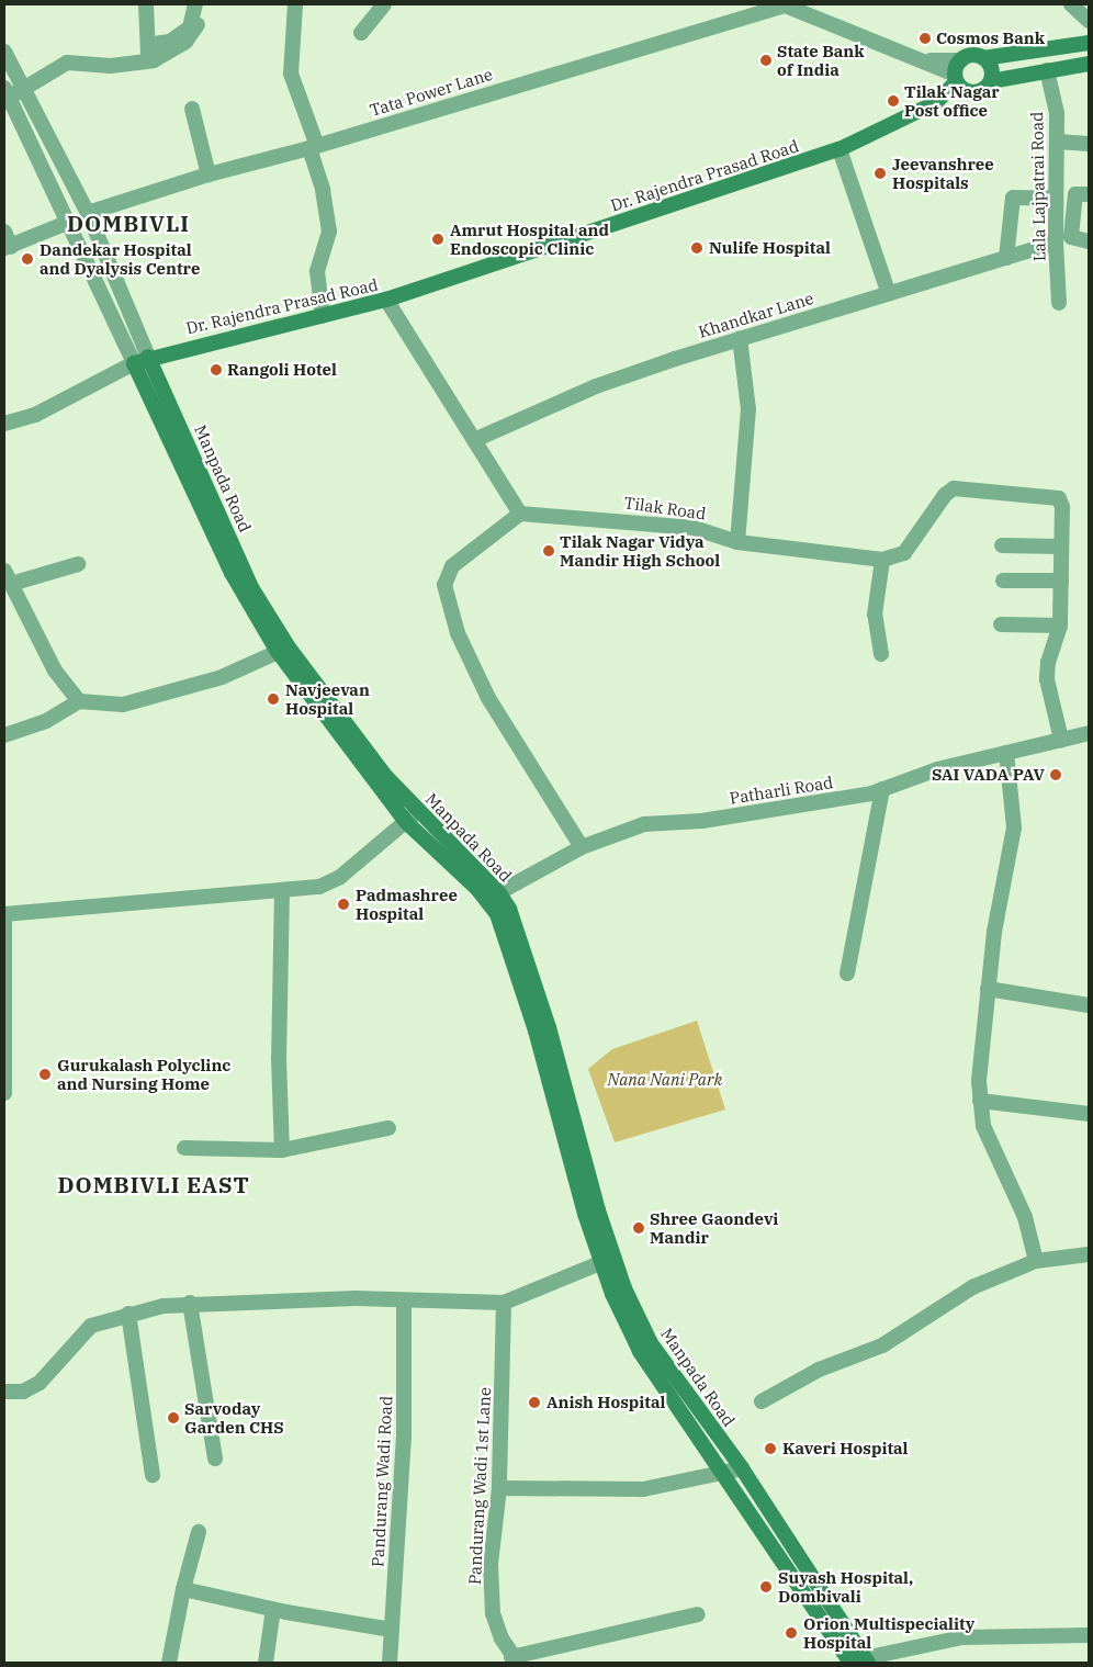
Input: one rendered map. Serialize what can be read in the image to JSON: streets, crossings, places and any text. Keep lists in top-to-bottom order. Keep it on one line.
{"streets":{"main road":["Dr. Rajendra Prasad Road","Manpada Road"],"street":["Tata Power Lane","Lala Lajpatrai Road","Khandkar Lane","Tilak Road","Patharli Road","Pandurang Wadi Road","Pandurang Wadi 1st Lane"]},"crossings":[["Tata Power Lane","Manpada Road"],["Dr. Rajendra Prasad Road","Manpada Road"],["Lala Lajpatrai Road","Khandkar Lane"],["Manpada Road","Patharli Road"]],"districts":["DOMBIVLI","DOMBIVLI EAST"],"parks":["Nana Nani Park"],"places":["Cosmos Bank","State Bank of India","Tilak Nagar Post office","Jeevanshree Hospitals","Amrut Hospital and Endoscopic Clinic","Nulife Hospital","Dandekar Hospital and Dyalysis Centre","Rangoli Hotel","Tilak Nagar Vidya Mandir High School","Navjeevan Hospital","SAI VADA PAV","Padmashree Hospital","Gurukalash Polyclinc and Nursing Home","Shree Gaondevi Mandir","Anish Hospital","Sarvoday Garden CHS","Kaveri Hospital","Suyash Hospital, Dombivali","Orion Multispeciality Hospital"]}
